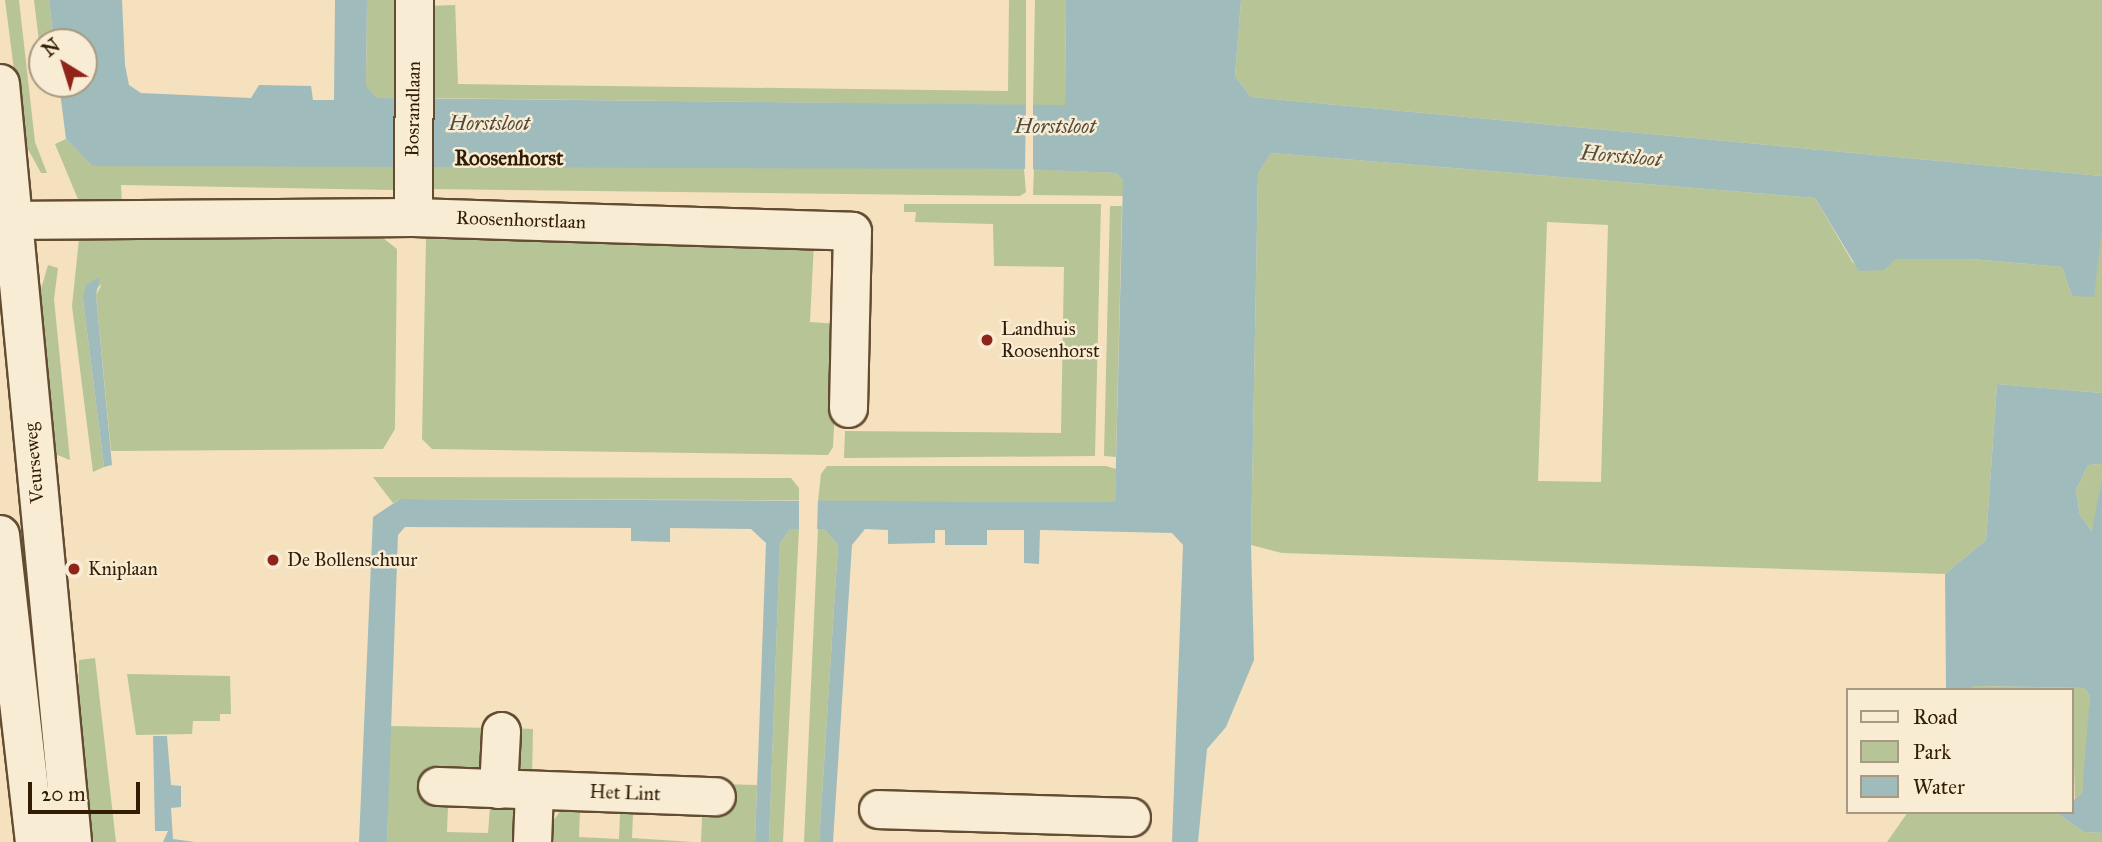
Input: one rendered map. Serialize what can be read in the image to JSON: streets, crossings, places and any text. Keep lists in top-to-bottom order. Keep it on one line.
{"streets":{"main road":["Veurseweg"],"street":["Bosrandlaan","Roosenhorstlaan","Het Lint"]},"crossings":[["Bosrandlaan","Roosenhorstlaan"],["Roosenhorstlaan","Veurseweg"]],"districts":["Roosenhorst"],"water":["Horstsloot"],"places":["Landhuis Roosenhorst","De Bollenschuur","Kniplaan"],"legend":["Road","Park","Water"],"scale_bar":"20 m","north":"top left"}
